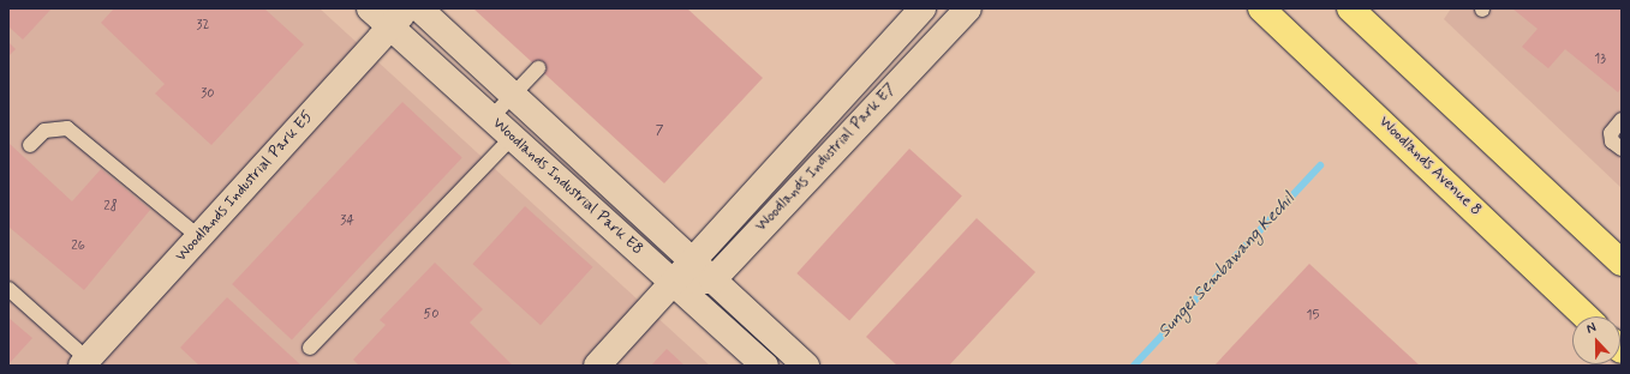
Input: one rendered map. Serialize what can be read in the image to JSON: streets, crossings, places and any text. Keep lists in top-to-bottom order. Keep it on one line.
{"streets":{"main road":["Woodlands Avenue 8"],"street":["Woodlands Industrial Park E7","Woodlands Industrial Park E5","Woodlands Industrial Park E8"]},"crossings":[["Woodlands Industrial Park E7","Woodlands Industrial Park E8"],["Woodlands Industrial Park E5","Woodlands Industrial Park E8"]],"water":["Sungei Sembawang Kechil"],"house_numbers":["32","13","30","7","28","34","26","50","15"],"north":"top"}
